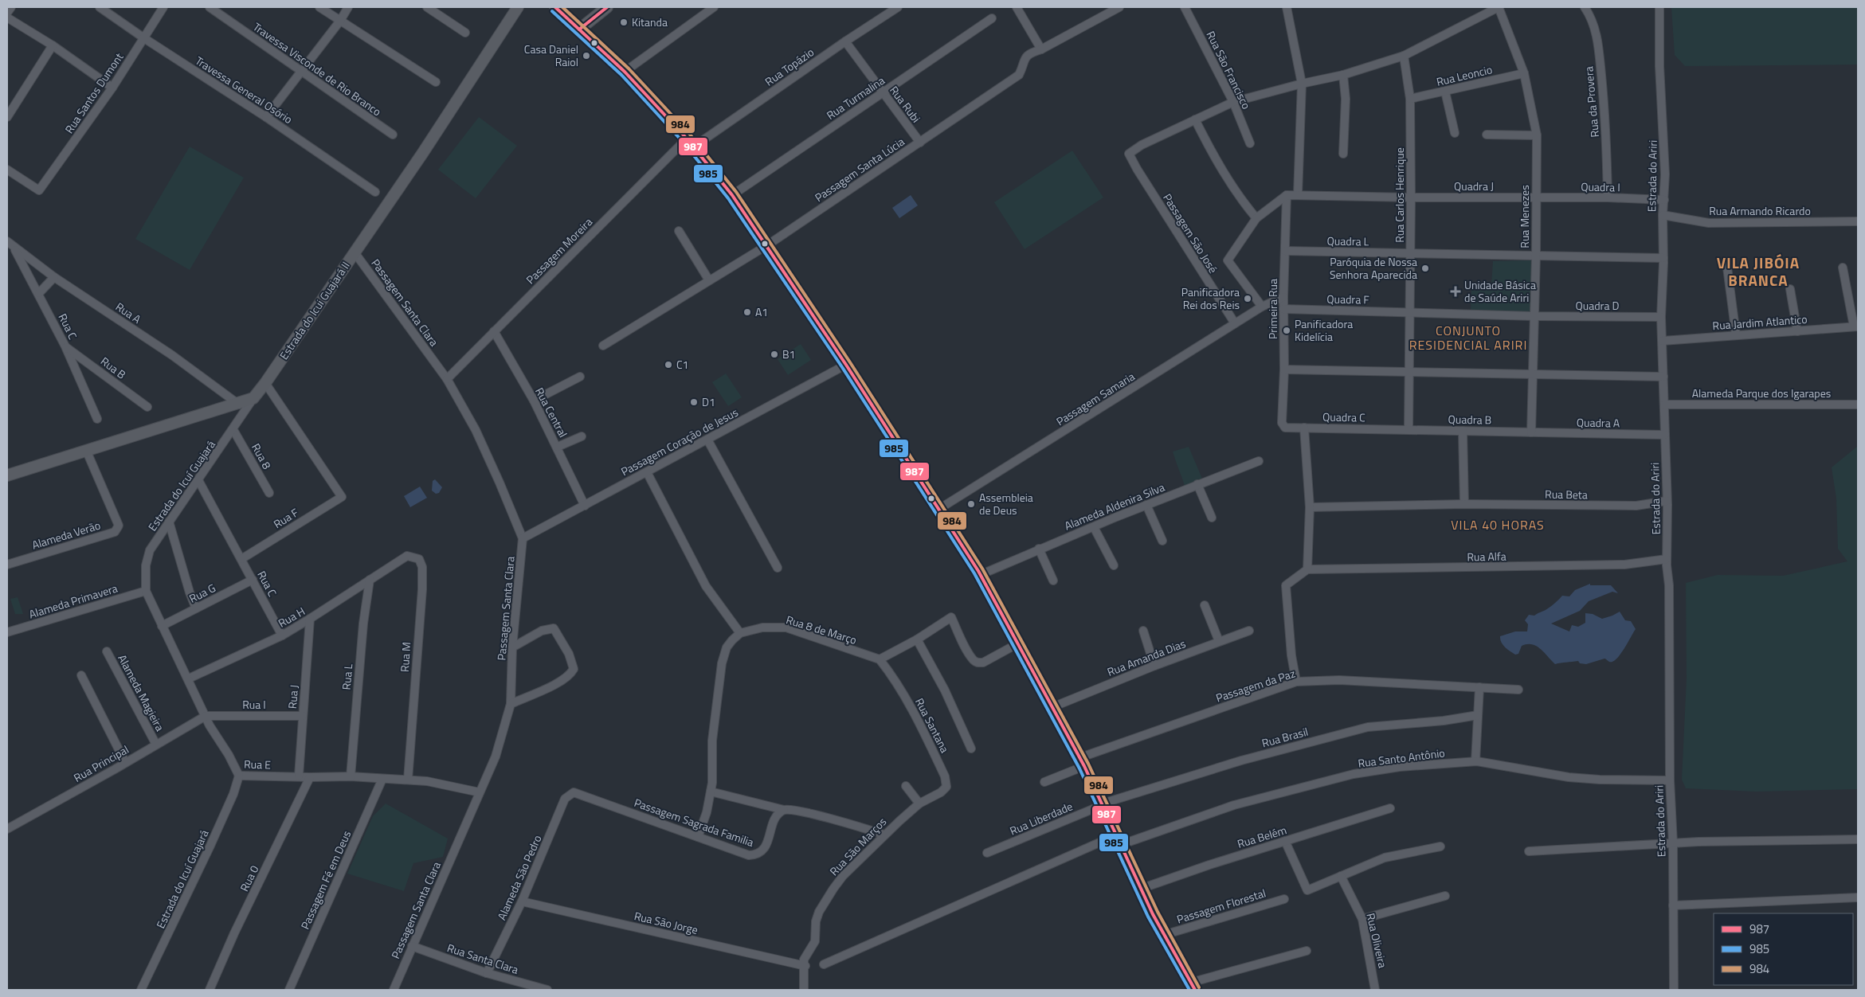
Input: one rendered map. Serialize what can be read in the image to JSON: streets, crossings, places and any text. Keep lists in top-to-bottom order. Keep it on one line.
{"streets":{"main road":["Estrada do Icui Guajará II"],"street":["Rua Topázio","Travessa Visconde de Rio Branco","Rua São Francisco","Rua Leoncio","Travessa General Osório","Rua Santos Dumont","Rua Turmalina","Rua da Provera","Rua Rubi","Passagem Santa Lúcia","Estrada do Ariri","Quadra J","Quadra I","Rua Carlos Henrique","Rua Armando Ricardo","Rua Menezes","Passagem São José","Quadra L","Passagem Moreira","Quadra F","Passagem Santa Clara","Quadra D","Primeira Rua","Rua A","Rua Jardim Atlantico","Rua C","Rua B","Alameda Parque dos Igarapes","Passagem Samaria","Rua Central","Quadra C","Quadra B","Quadra A","Passagem Coração de Jesus","Rua 8","Estrada do Icuí Guajará","Rua Beta","Alameda Aldenira Silva","Rua F","Alameda Verão","Rua Alfa","Rua G","Alameda Primavera","Rua H","Rua 8 de Março","Rua M","Rua Amanda Dias","Rua L","Passagem da Paz","Alameda Magieira","Rua J","Rua I","Rua Santana","Rua Brasil","Rua Santo Antônio","Rua Principal","Rua E","Rua Liberdade","Passagem Sagrada Familia","Rua Belém","Rua São Marços","Alameda São Pedro","Rua 0","Passagem Fé em Deus","Passagem Florestal","Rua São Jorge","Rua Oliveira","Rua Santa Clara"]},"crossings":[["Rua Topázio","Rua Rubi"],["Rua Topázio","Passagem Moreira"],["Rua Leoncio","Rua Carlos Henrique"],["Rua Leoncio","Rua Menezes"],["Travessa General Osório","Rua Santos Dumont"],["Rua Turmalina","Rua Rubi"],["Rua da Provera","Quadra I"],["Rua Rubi","Passagem Santa Lúcia"],["Estrada do Ariri","Quadra I"],["Estrada do Ariri","Rua Armando Ricardo"],["Estrada do Ariri","Quadra D"],["Estrada do Ariri","Rua Jardim Atlantico"],["Estrada do Ariri","Alameda Parque dos Igarapes"],["Estrada do Ariri","Quadra A"],["Estrada do Ariri","Rua Beta"],["Estrada do Ariri","Rua Alfa"],["Estrada do Ariri","Rua Santo Antônio"],["Quadra J","Quadra I"],["Quadra J","Rua Carlos Henrique"],["Quadra J","Rua Menezes"],["Quadra I","Rua Menezes"],["Rua Carlos Henrique","Quadra L"],["Rua Carlos Henrique","Quadra F"],["Rua Carlos Henrique","Quadra C"],["Rua Carlos Henrique","Quadra B"],["Rua Menezes","Quadra F"],["Rua Menezes","Quadra D"],["Rua Menezes","Quadra B"],["Rua Menezes","Quadra A"],["Passagem São José","Passagem Samaria"],["Quadra L","Primeira Rua"],["Passagem Moreira","Passagem Santa Clara"],["Passagem Moreira","Rua Central"],["Quadra F","Quadra D"],["Quadra F","Primeira Rua"],["Passagem Santa Clara","Estrada do Icui Guajará II"],["Passagem Santa Clara","Passagem Coração de Jesus"],["Passagem Santa Clara","Rua E"],["Passagem Santa Clara","Rua Santa Clara"],["Primeira Rua","Passagem Samaria"],["Primeira Rua","Quadra C"],["Estrada do Icui Guajará II","Estrada do Icuí Guajará"],["Estrada do Icui Guajará II","Rua F"],["Rua A","Rua C"],["Rua A","Estrada do Icuí Guajará"],["Rua C","Rua B"],["Rua C","Estrada do Icuí Guajará"],["Rua C","Rua F"],["Rua C","Rua G"],["Rua C","Rua H"],["Rua Central","Passagem Coração de Jesus"],["Quadra C","Quadra B"],["Quadra B","Quadra A"],["Rua 8","Estrada do Icuí Guajará"],["Estrada do Icuí Guajará","Alameda Primavera"],["Estrada do Icuí Guajará","Rua E"],["Rua G","Rua E"],["Alameda Primavera","Rua E"],["Rua H","Rua M"],["Rua H","Rua L"],["Rua H","Rua J"],["Rua H","Rua E"],["Rua 8 de Março","Rua Santana"],["Rua M","Rua E"],["Rua L","Rua E"],["Alameda Magieira","Rua Principal"],["Rua J","Rua I"],["Rua J","Rua E"],["Rua I","Rua Principal"],["Rua I","Rua E"],["Rua Santana","Rua São Marços"],["Rua Brasil","Rua Liberdade"],["Rua Principal","Rua E"],["Rua E","Rua 0"],["Rua E","Passagem Fé em Deus"],["Passagem Sagrada Familia","Alameda São Pedro"],["Rua São Marços","Rua São Jorge"],["Alameda São Pedro","Rua São Jorge"],["Alameda São Pedro","Rua Santa Clara"]],"districts":["VILA JIBÓIA BRANCA","CONJUNTO RESIDENCIAL ARIRI","VILA 40 HORAS"],"places":{"other":["Kitanda","Casa Daniel Raiol","Paróquia de Nossa Senhora Aparecida","Panificadora Rei dos Reis","A1","Panificadora Kidelícia","B1","C1","D1","Assembleia de Deus"],"health":["Unidade Básica de Saúde Ariri"]},"lines":["transit line 987","transit line 984","transit line 985"],"legend":["987","985","984"]}
